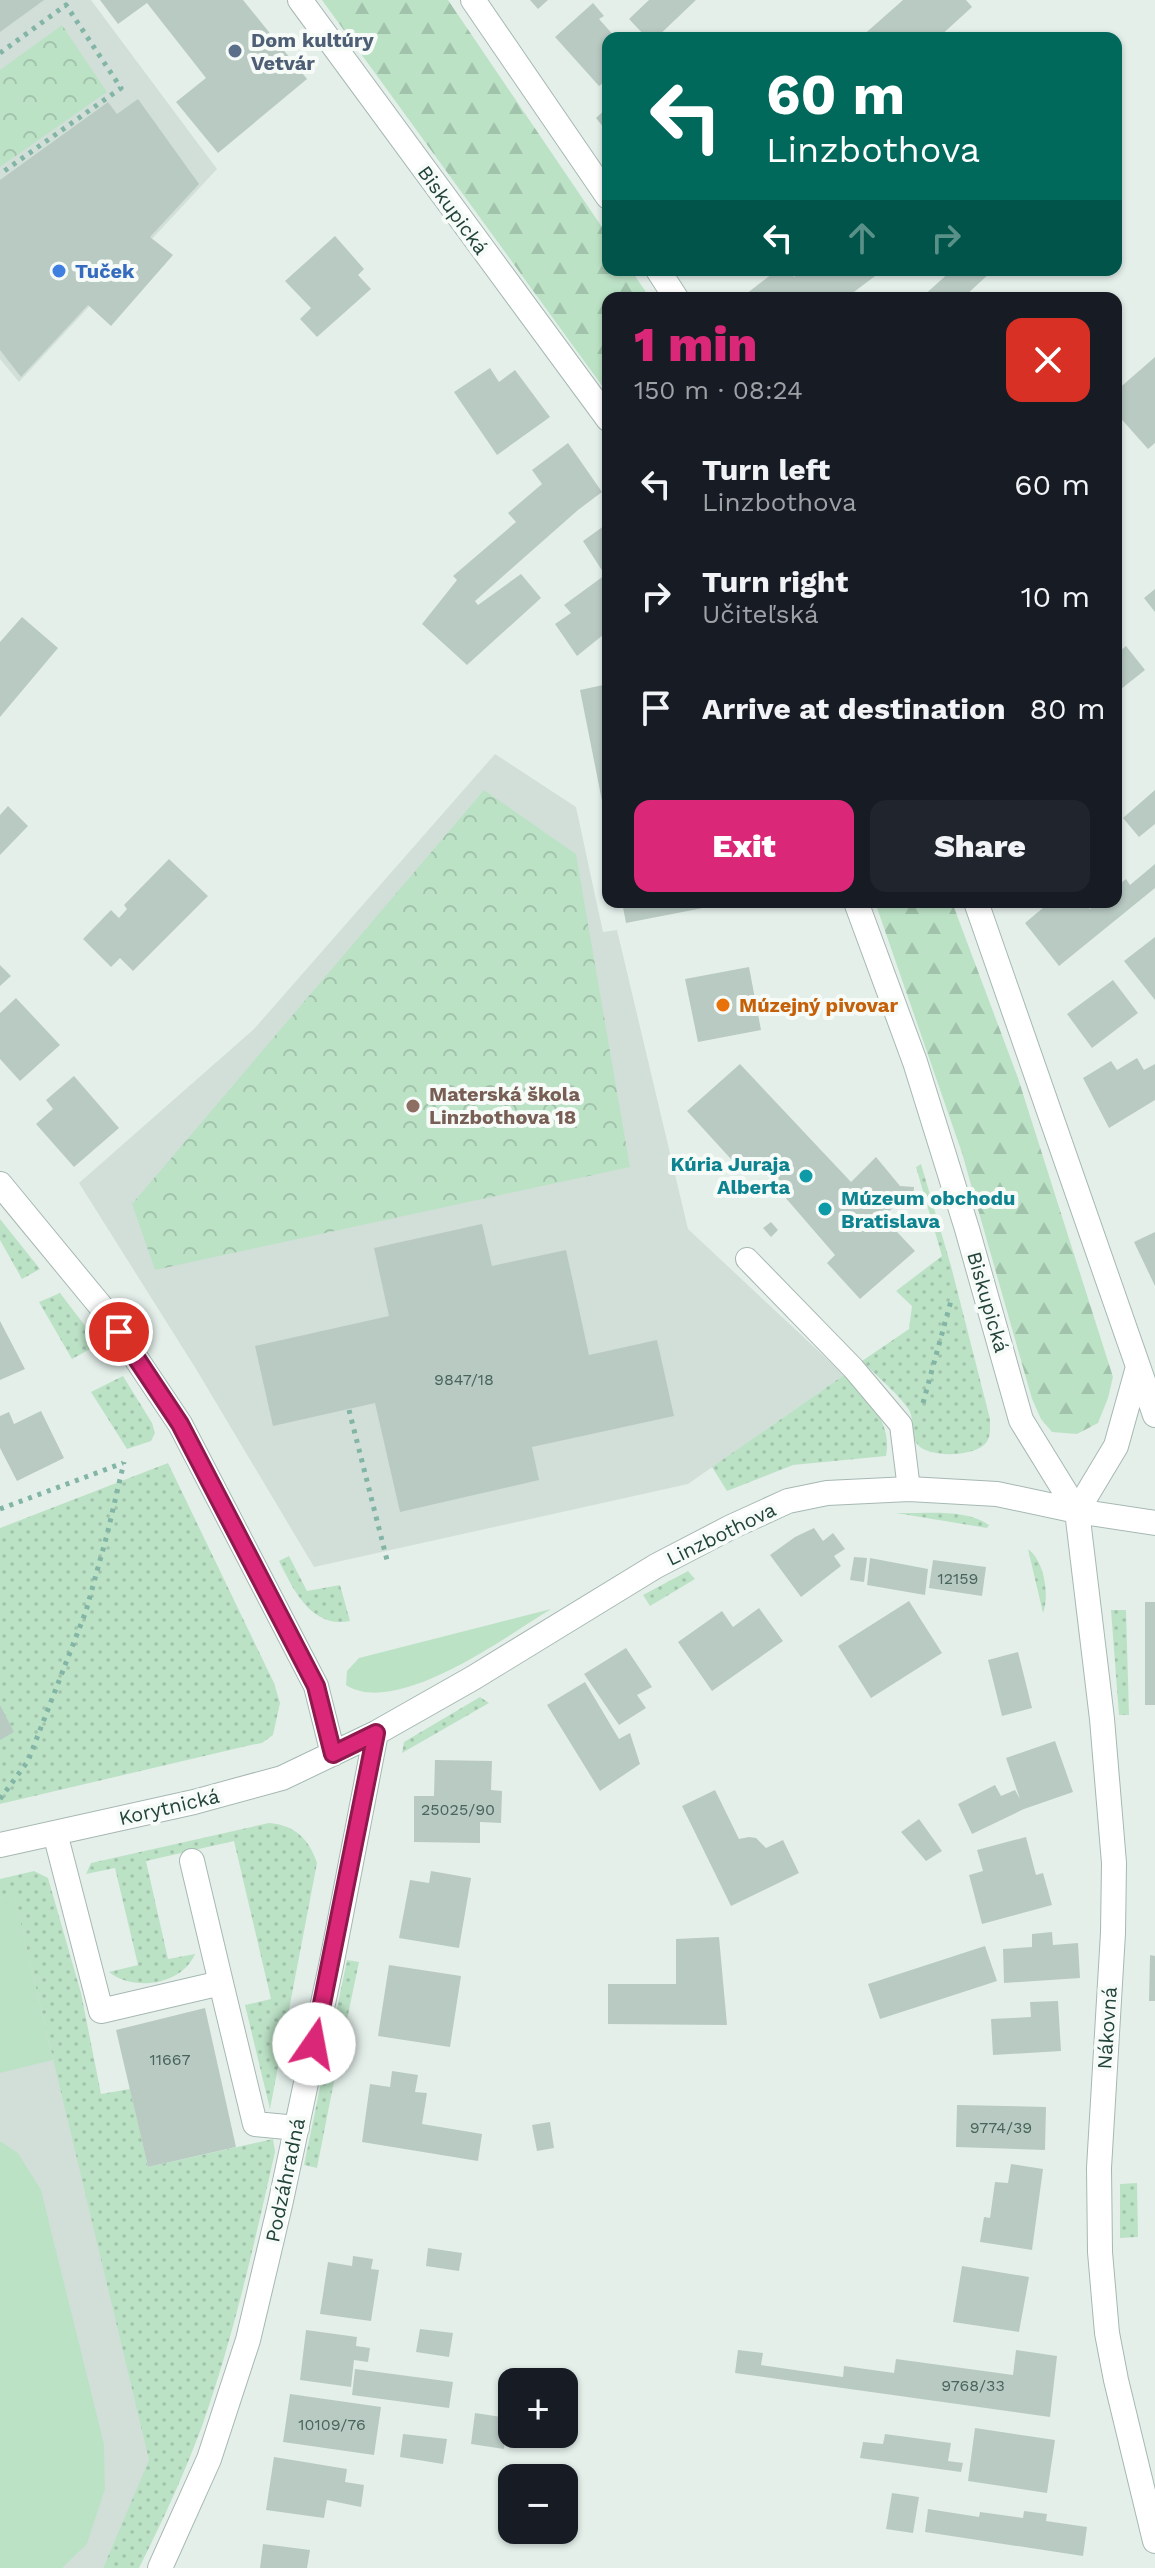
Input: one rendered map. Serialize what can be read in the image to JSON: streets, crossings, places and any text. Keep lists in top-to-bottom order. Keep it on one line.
{"streets":{"street":["Biskupická","Linzbothova","Korytnická","Nákovná","Podzáhradná"]},"crossings":[["Biskupická","Linzbothova"],["Biskupická","Nákovná"],["Linzbothova","Korytnická"],["Linzbothova","Nákovná"],["Linzbothova","Podzáhradná"]],"places":["Dom kultúry Vetvár","Tuček","Múzejný pivovar","Materská škola Linzbothova 18","Kúria Juraja Alberta","Múzeum obchodu Bratislava"],"house_numbers":["9847/18","12159","25025/90","11667","9774/39","9768/33","10109/76"],"page":{"turn":["60 m","Linzbothova"],"heading":["1 min","150 m · 08:24"],"list":[{"name":"Turn left","note":"Linzbothova","value":"60 m"},{"name":"Turn right","note":"Učiteľská","value":"10 m"},{"name":"Arrive at destination","value":"80 m"}],"buttons":["Exit","Share"],"map_buttons":["+","−"]}}
